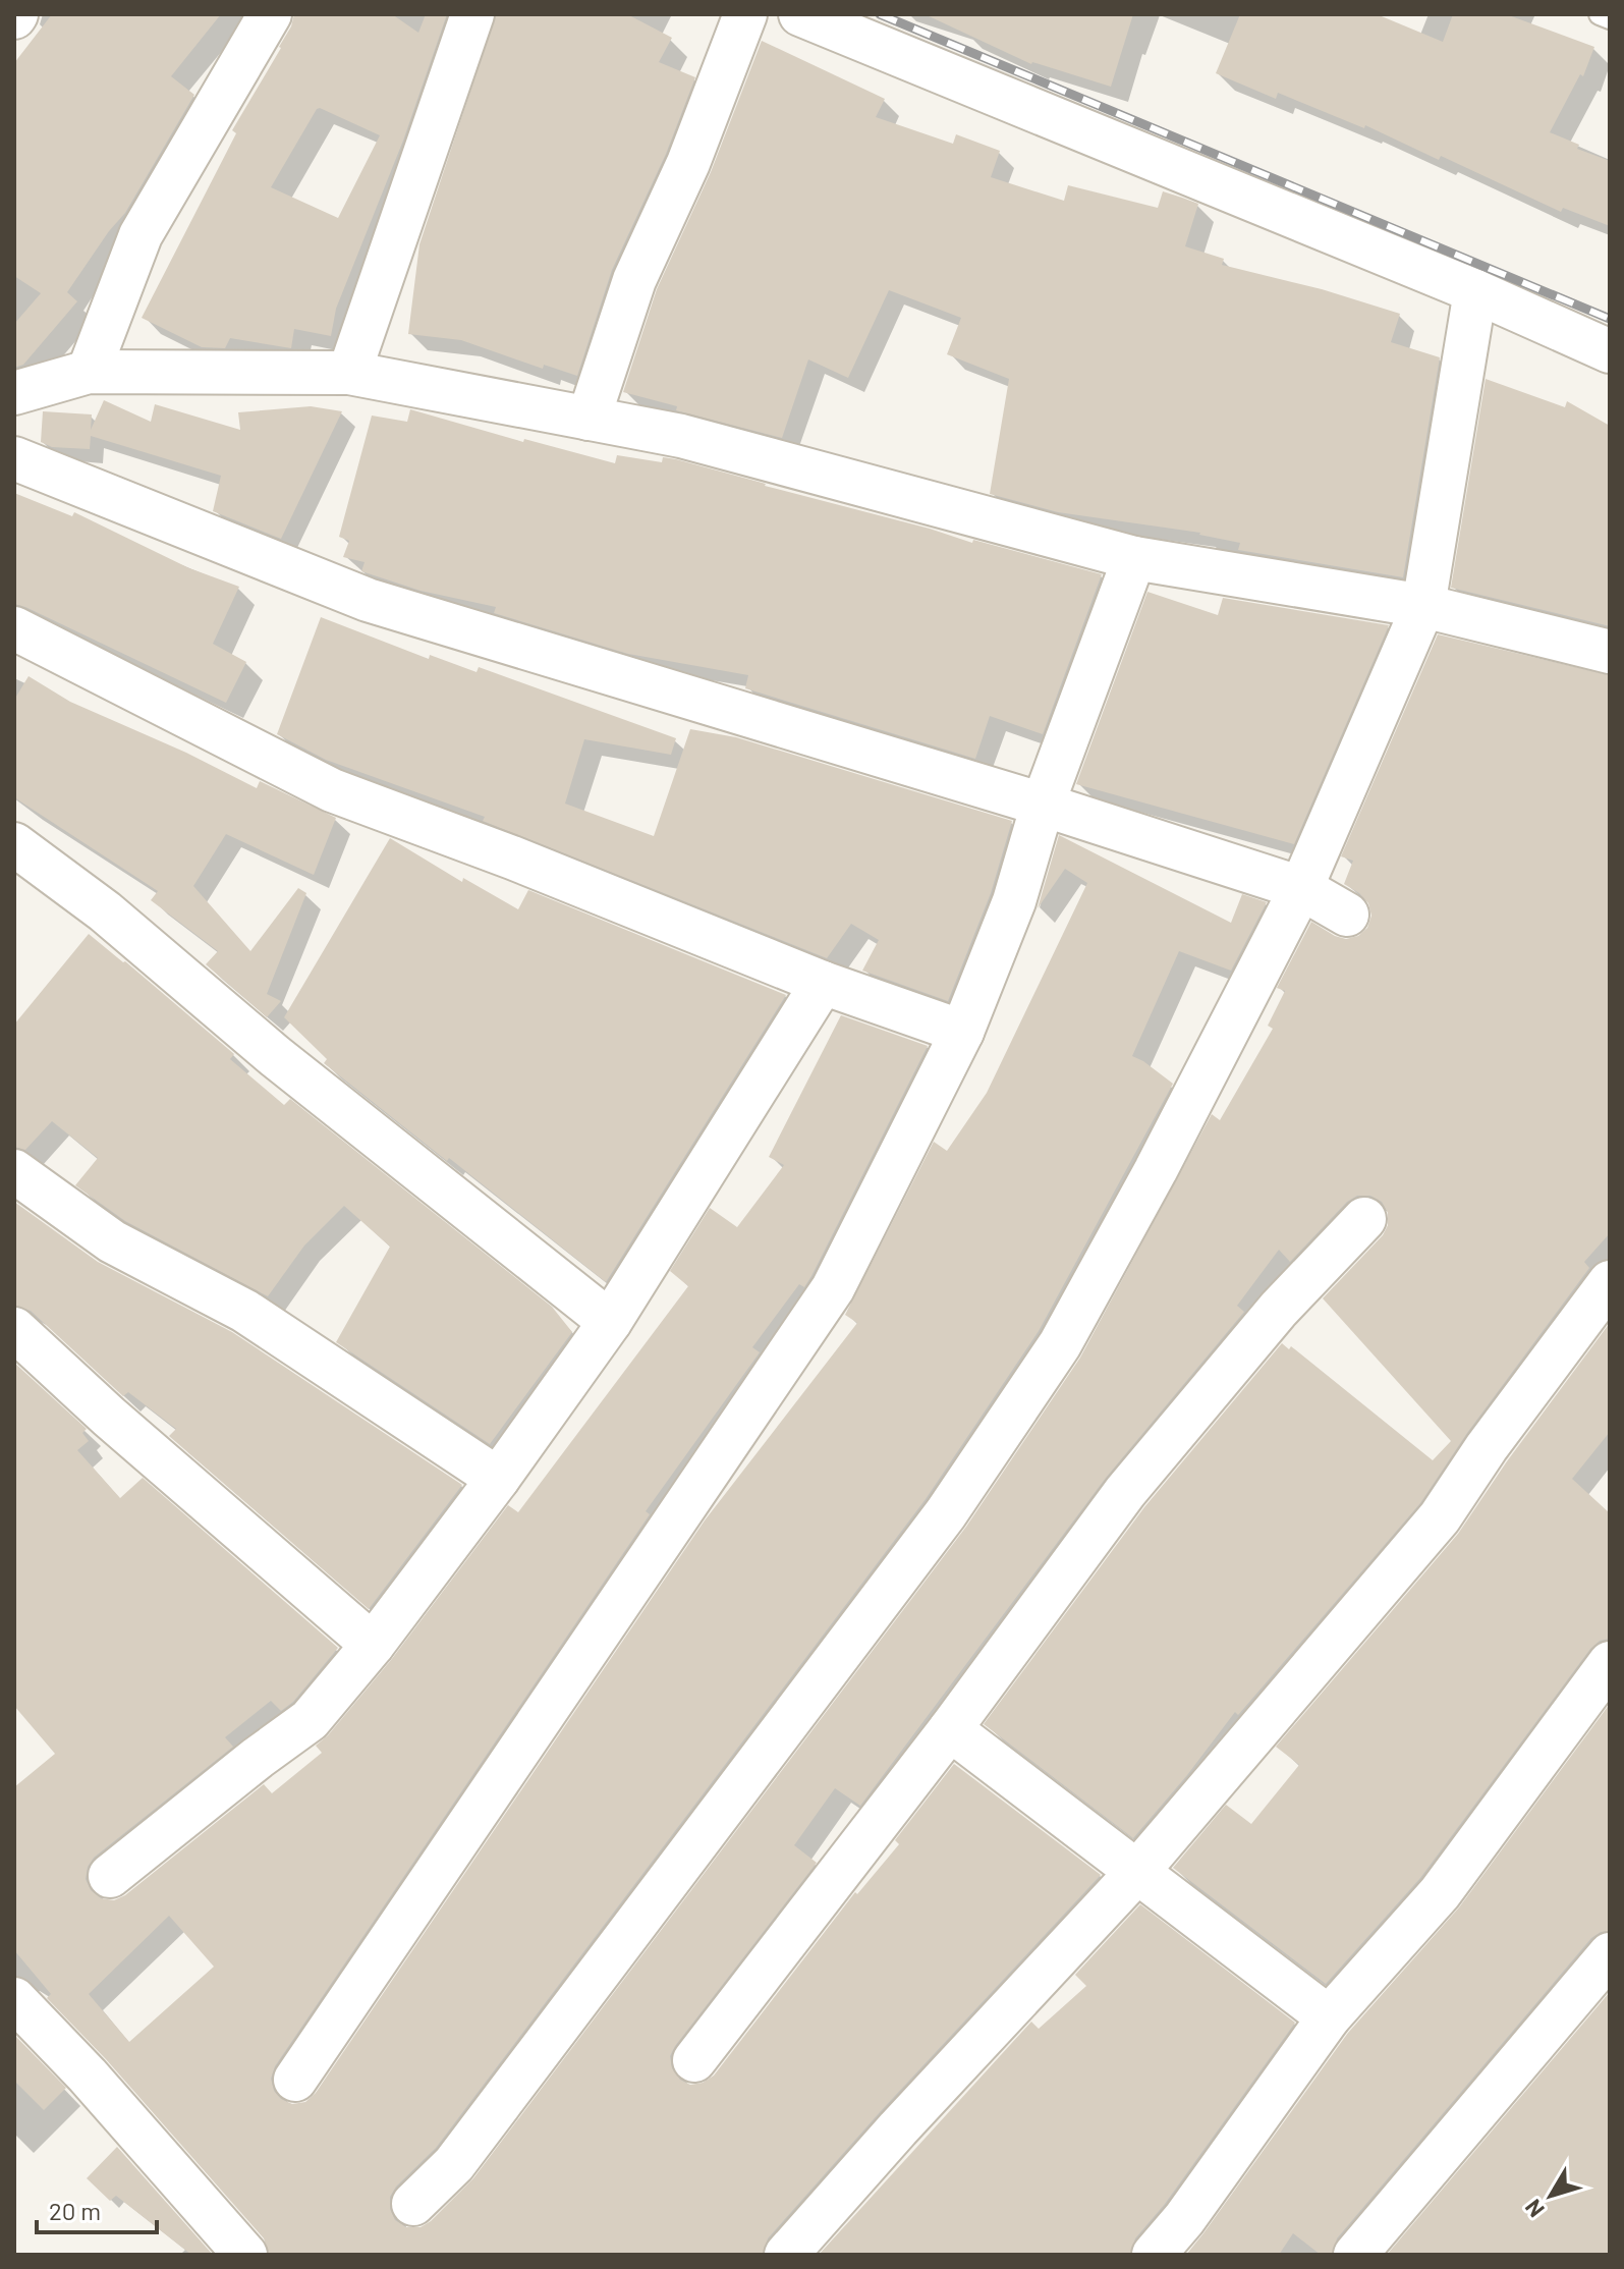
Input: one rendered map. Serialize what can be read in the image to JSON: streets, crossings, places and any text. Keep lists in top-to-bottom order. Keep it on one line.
{"scale_bar":"20 m","north":"bottom left"}
